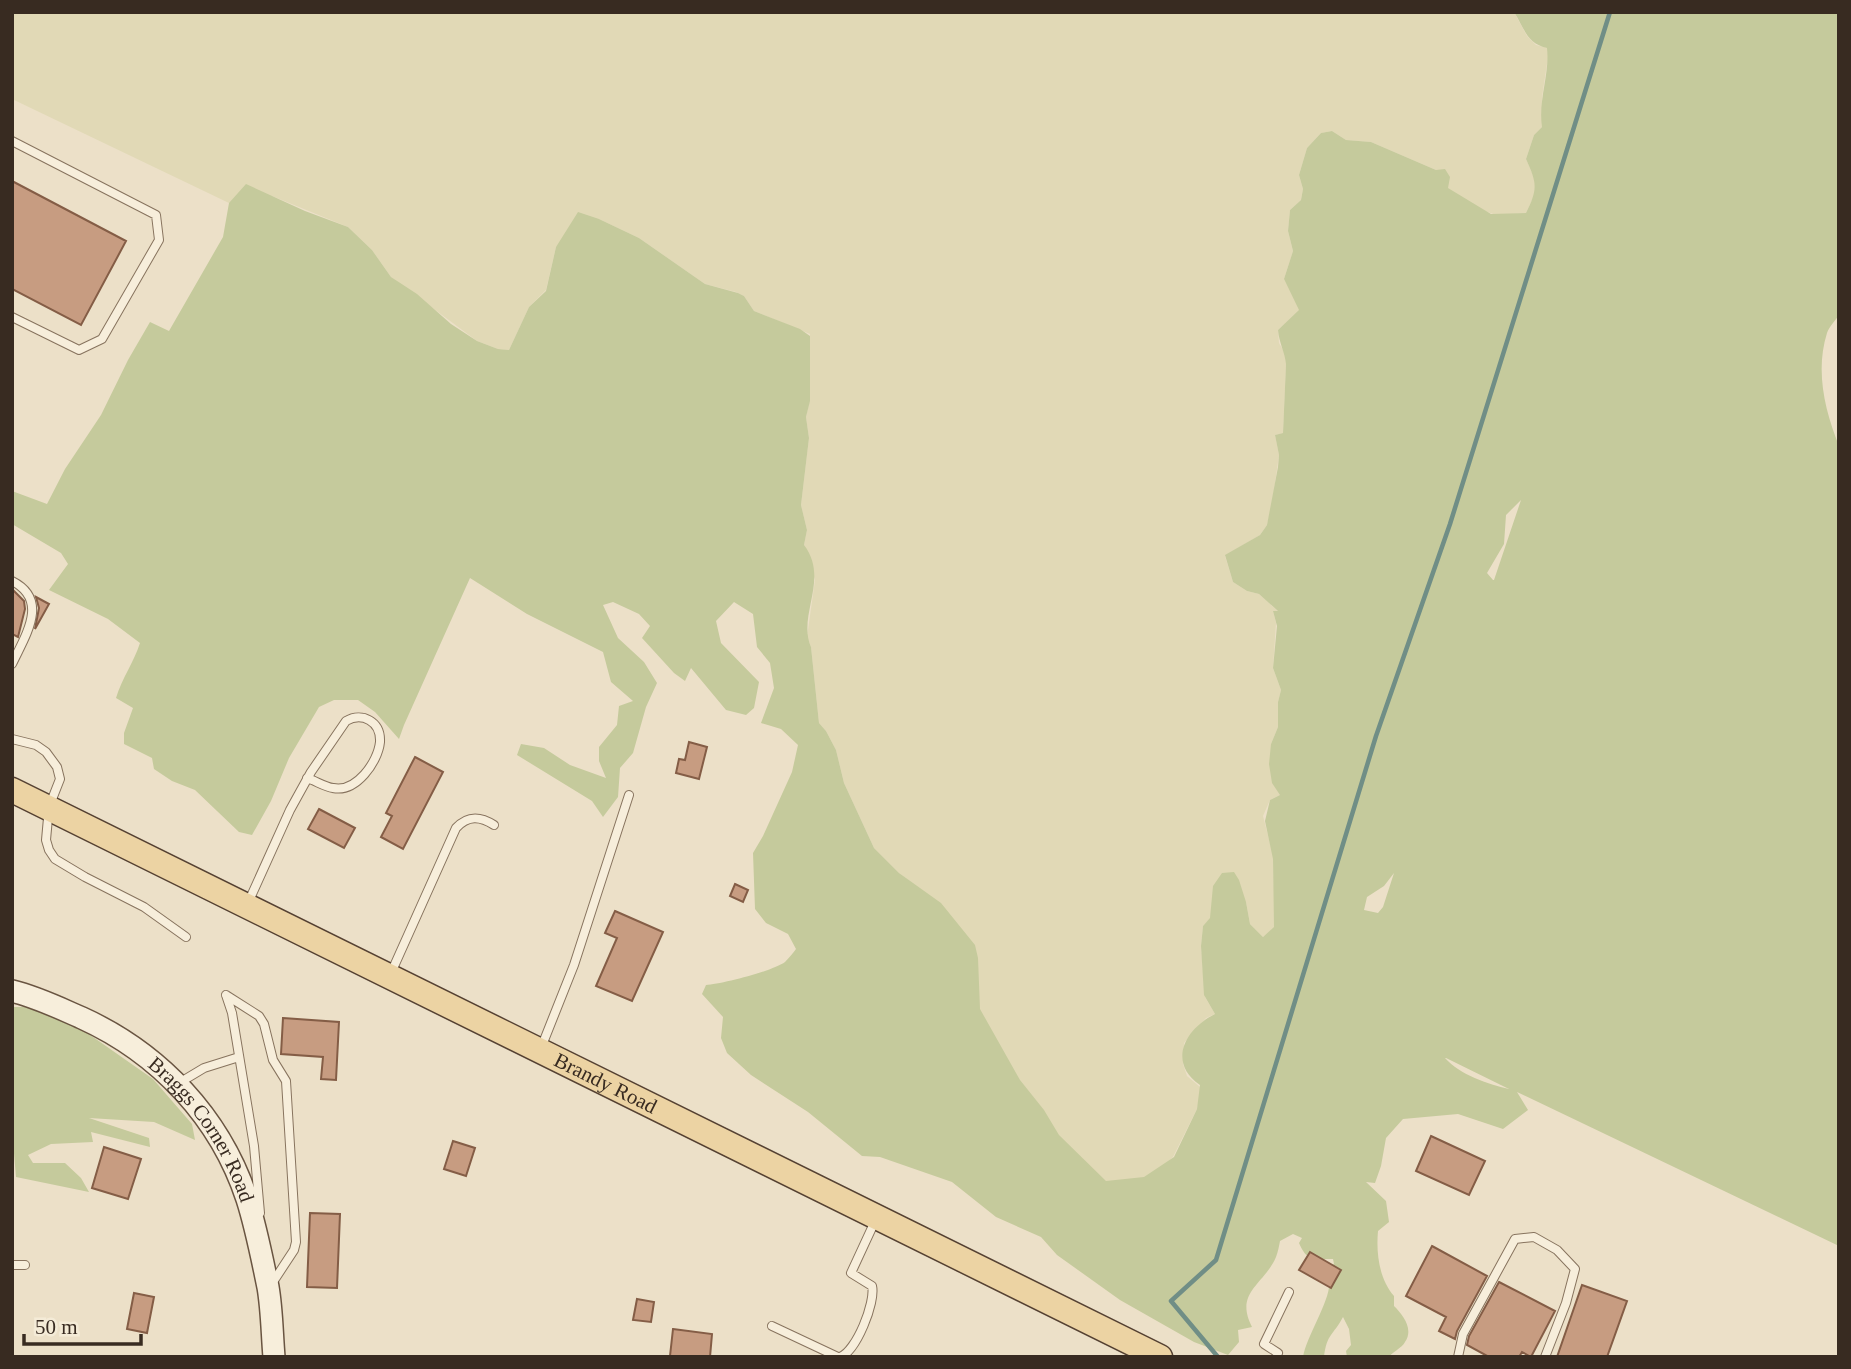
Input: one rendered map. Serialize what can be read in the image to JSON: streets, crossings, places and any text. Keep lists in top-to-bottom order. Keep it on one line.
{"streets":{"main road":["Brandy Road","Braggs Corner Road"]},"scale_bar":"50 m"}
